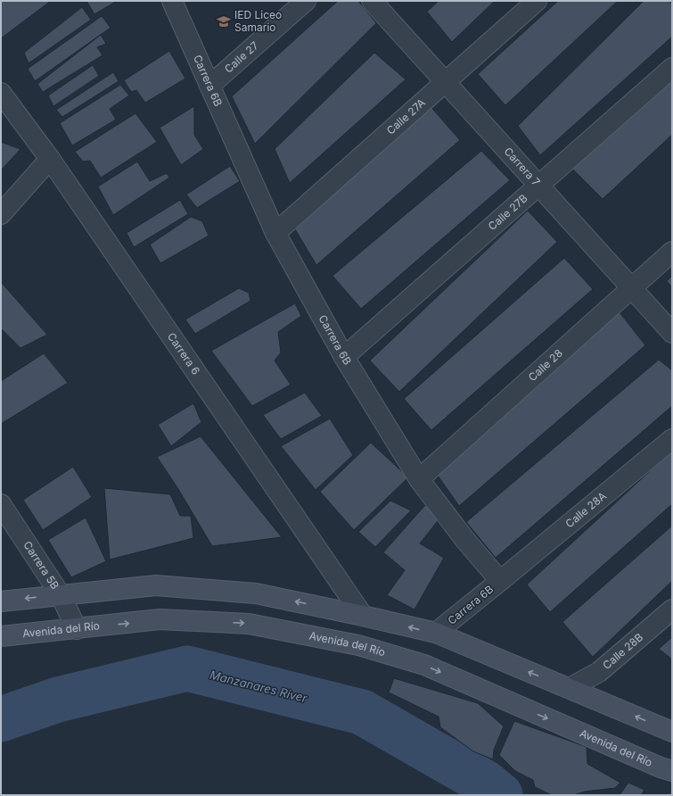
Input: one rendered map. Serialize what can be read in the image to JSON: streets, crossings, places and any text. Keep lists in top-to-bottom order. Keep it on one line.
{"streets":{"main road":["Avenida del Río"],"street":["Calle 27","Carrera 6B","Calle 27A","Carrera 7","Calle 27B","Carrera 6","Calle 28","Calle 28A","Carrera 5B","Calle 28B"]},"crossings":[["Calle 27","Carrera 6B"],["Carrera 6B","Calle 27A"],["Carrera 6B","Calle 27B"],["Carrera 6B","Calle 28"],["Carrera 6B","Calle 28A"],["Calle 27A","Carrera 7"],["Carrera 7","Calle 27B"],["Carrera 7","Calle 28"],["Carrera 5B","Avenida del Río"]],"water":["Manzanares River"],"places":{"school or university":["IED Liceo Samario"]}}
